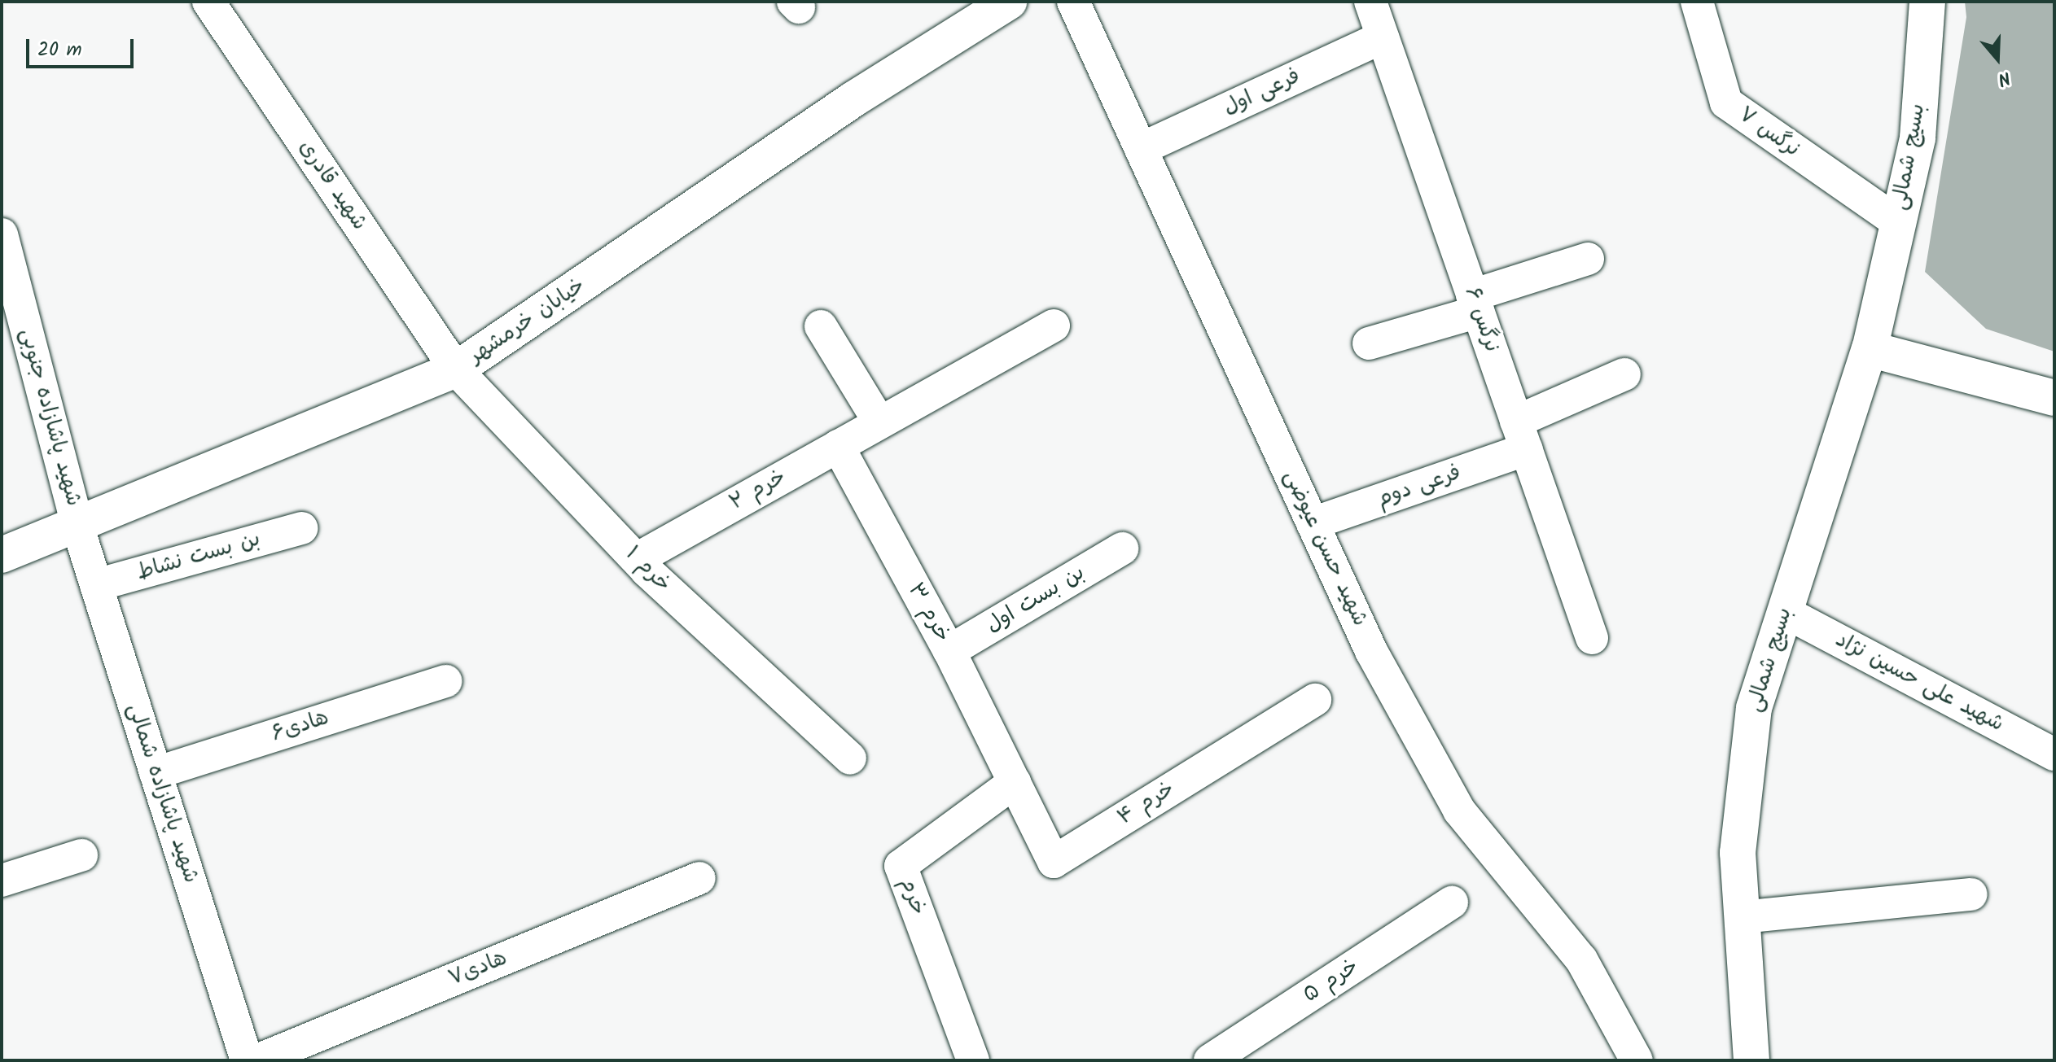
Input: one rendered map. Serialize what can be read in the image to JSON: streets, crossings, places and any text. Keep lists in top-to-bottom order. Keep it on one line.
{"streets":{"street":["فرعی اول","نرگس ۷","بسیج شمالی","شهید قادری","نرگس ۶","خیابان خرمشهر","شهید پاشازاده جنوبی","فرعی دوم","خرم ۲","شهید حسن عیوضی","بن بست نشاط","خرم ۱","بن بست اول","خرم ۳","شهید علی حسین نژاد","هادی۶","شهید پاشازاده شمالی","خرم ۴","خرم","هادی۷","خرم ۵"]},"crossings":[["فرعی اول","نرگس ۶"],["فرعی اول","شهید حسن عیوضی"],["نرگس ۷","بسیج شمالی"],["بسیج شمالی","شهید علی حسین نژاد"],["شهید قادری","خیابان خرمشهر"],["شهید قادری","خرم ۱"],["نرگس ۶","فرعی دوم"],["خیابان خرمشهر","شهید پاشازاده جنوبی"],["خیابان خرمشهر","خرم ۱"],["خیابان خرمشهر","شهید پاشازاده شمالی"],["شهید پاشازاده جنوبی","شهید پاشازاده شمالی"],["فرعی دوم","شهید حسن عیوضی"],["خرم ۲","خرم ۱"],["خرم ۲","خرم ۳"],["بن بست نشاط","شهید پاشازاده شمالی"],["بن بست اول","خرم ۳"],["خرم ۳","خرم ۴"],["خرم ۳","خرم"],["هادی۶","شهید پاشازاده شمالی"],["خرم ۴","خرم"]],"scale_bar":"20 m","north":"bottom"}
